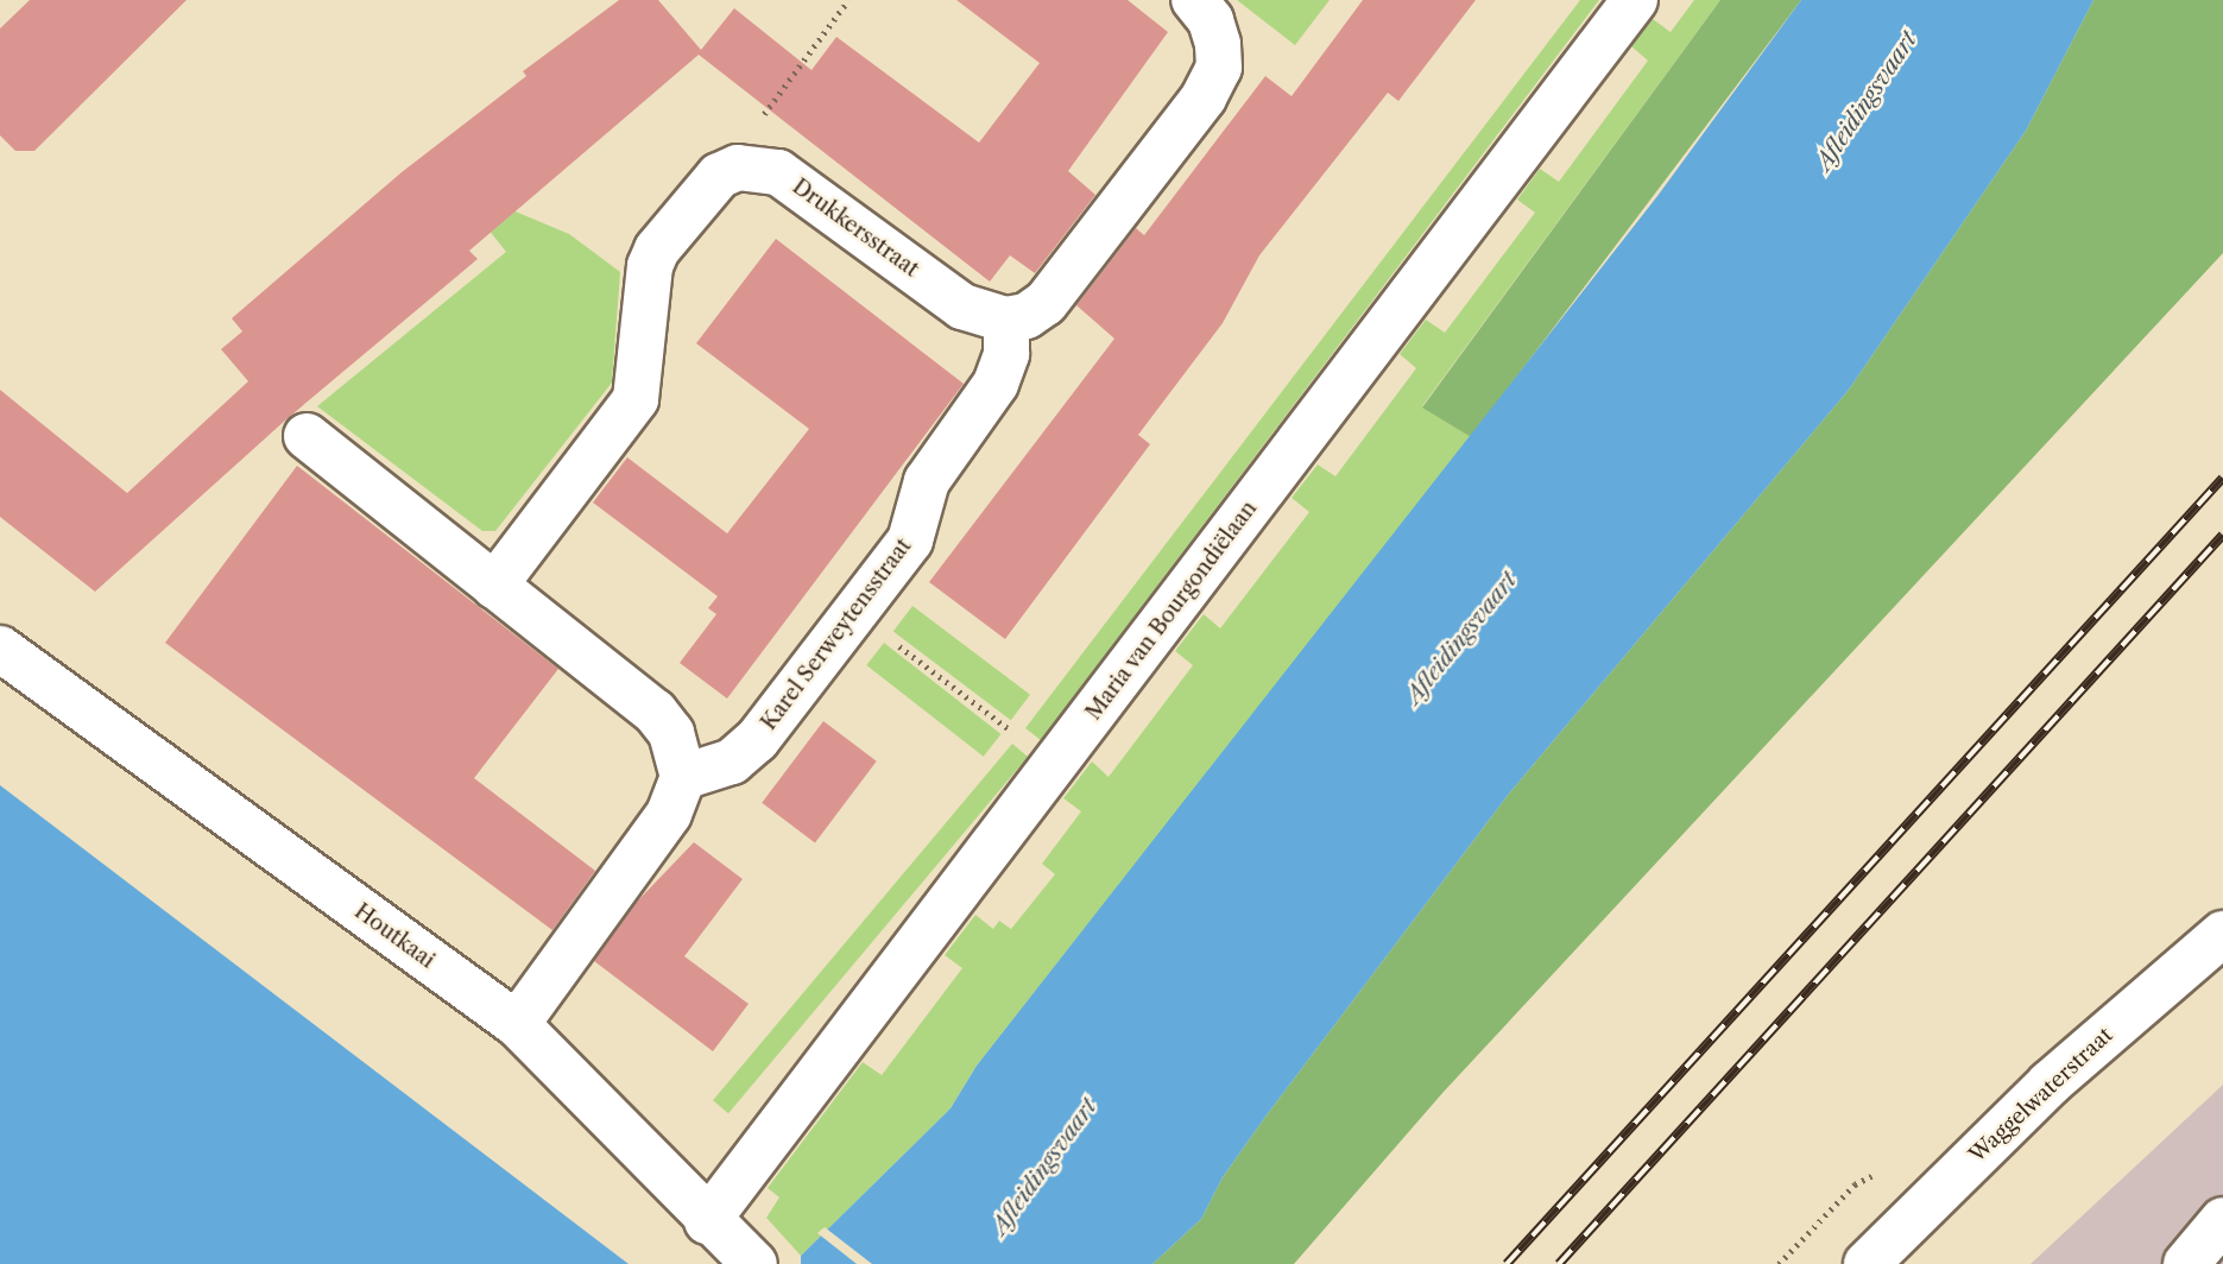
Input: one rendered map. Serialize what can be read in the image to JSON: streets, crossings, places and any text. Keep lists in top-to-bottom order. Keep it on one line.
{"streets":{"street":["Drukkersstraat","Maria van Bourgondiëlaan","Karel Serweytensstraat","Houtkaai","Waggelwaterstraat"]},"crossings":[["Drukkersstraat","Karel Serweytensstraat"],["Maria van Bourgondiëlaan","Houtkaai"]],"water":["Afleidingsvaart"]}
